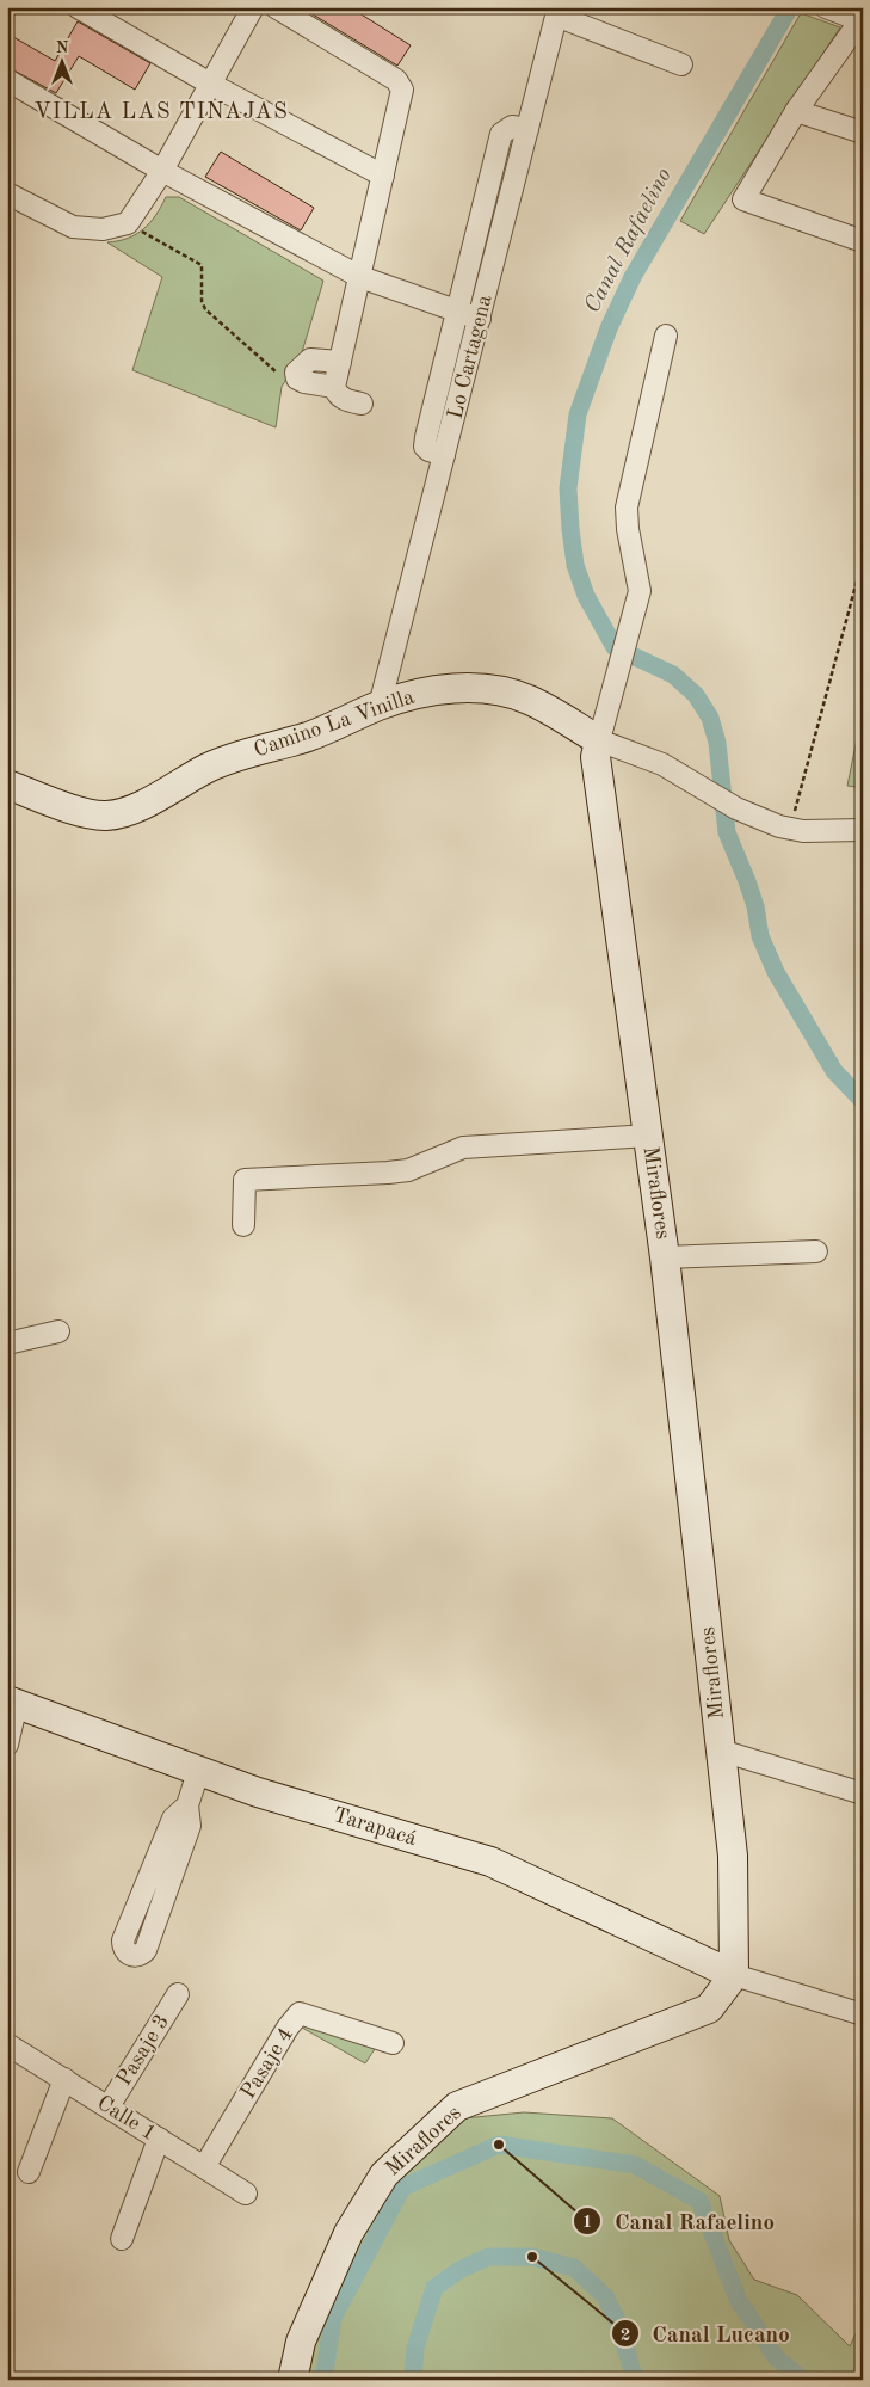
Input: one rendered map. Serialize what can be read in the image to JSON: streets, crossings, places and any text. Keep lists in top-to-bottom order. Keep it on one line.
{"streets":{"street":["Lo Cartagena","Camino La Vinilla","Miraflores","Tarapacá","Pasaje 3","Pasaje 4","Calle 1"]},"crossings":[["Lo Cartagena","Camino La Vinilla"],["Camino La Vinilla","Miraflores"],["Miraflores","Tarapacá"],["Pasaje 3","Calle 1"],["Pasaje 4","Calle 1"]],"districts":["VILLA LAS TINAJAS"],"water":["Canal Rafaelino"],"places":["Canal Rafaelino","Canal Lucano"],"north":"top"}
